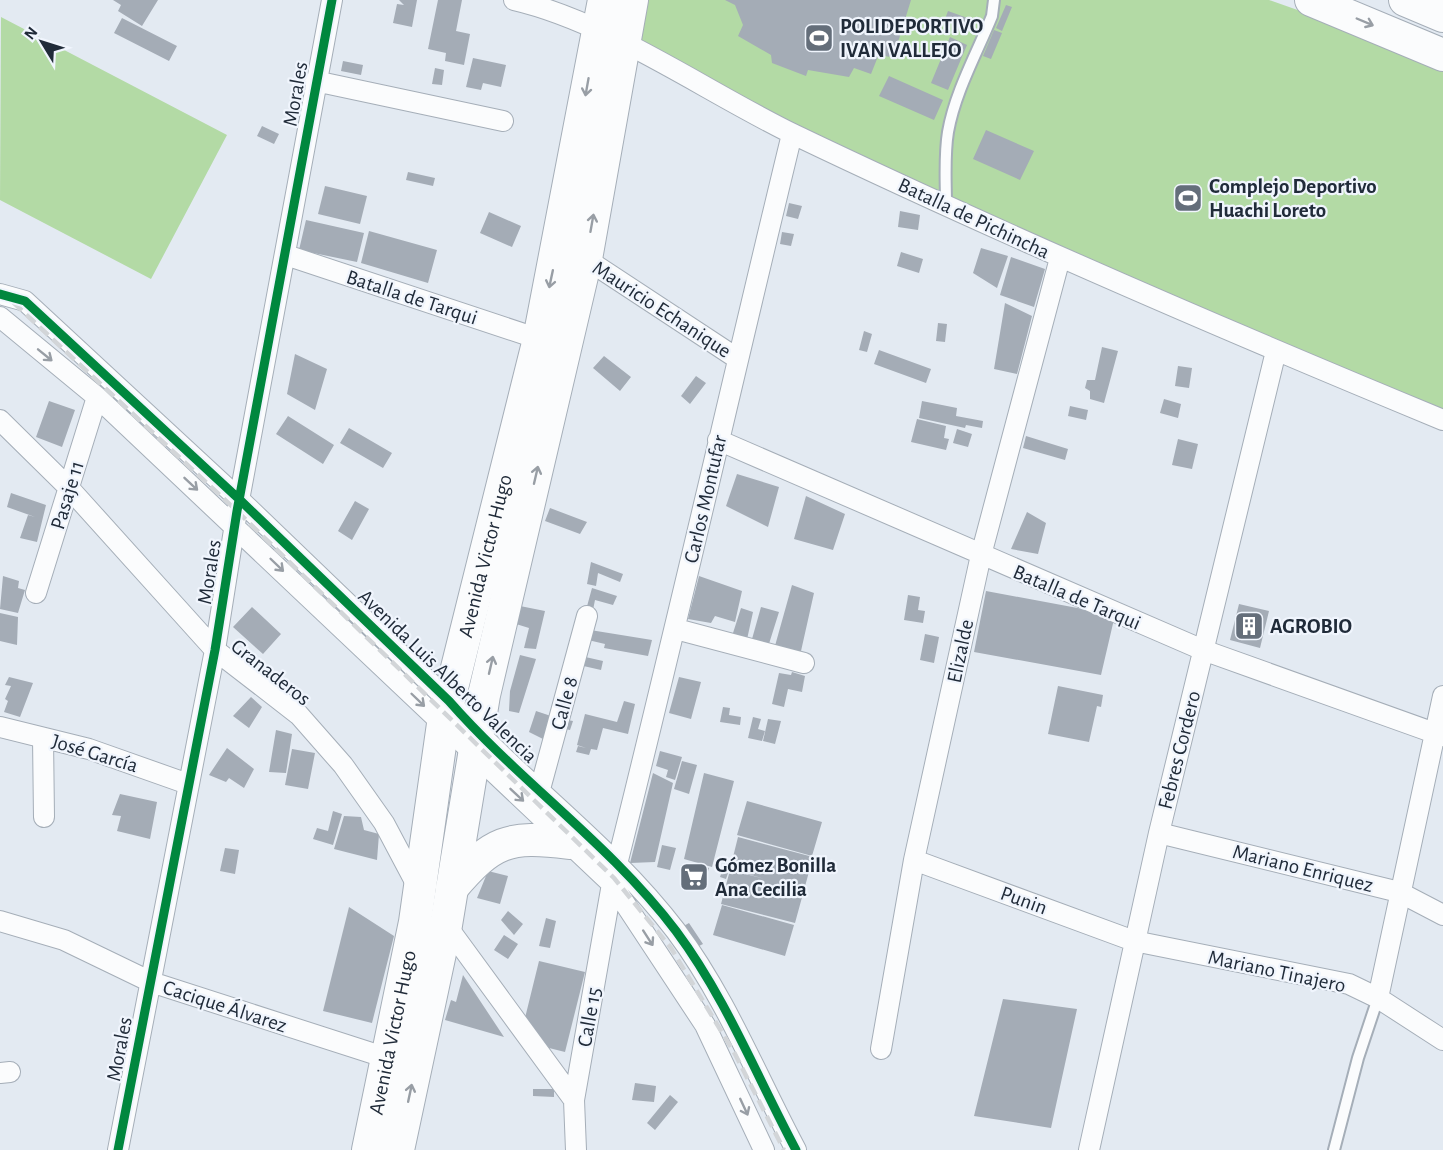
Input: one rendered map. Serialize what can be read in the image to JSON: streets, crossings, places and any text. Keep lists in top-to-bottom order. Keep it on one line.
{"streets":{"main road":["Avenida Victor Hugo"],"street":["Morales","Batalla de Pichincha","Batalla de Tarqui","Mauricio Echanique","Pasaje 11","Carlos Montufar","Elizalde","Granaderos","Avenida Luis Alberto Valencia","Calle 8","Febres Cordero","José García","Mariano Enriquez","Punin","Mariano Tinajero","Cacique Álvarez","Calle 15"]},"crossings":[["Morales","Batalla de Tarqui"],["Morales","Granaderos"],["Morales","Avenida Luis Alberto Valencia"],["Morales","José García"],["Morales","Cacique Álvarez"],["Batalla de Pichincha","Carlos Montufar"],["Batalla de Pichincha","Avenida Victor Hugo"],["Batalla de Pichincha","Elizalde"],["Batalla de Pichincha","Febres Cordero"],["Batalla de Tarqui","Carlos Montufar"],["Batalla de Tarqui","Avenida Victor Hugo"],["Batalla de Tarqui","Elizalde"],["Batalla de Tarqui","Febres Cordero"],["Mauricio Echanique","Carlos Montufar"],["Mauricio Echanique","Avenida Victor Hugo"],["Pasaje 11","Granaderos"],["Pasaje 11","Avenida Luis Alberto Valencia"],["Carlos Montufar","Avenida Luis Alberto Valencia"],["Avenida Victor Hugo","Granaderos"],["Avenida Victor Hugo","Avenida Luis Alberto Valencia"],["Avenida Victor Hugo","Cacique Álvarez"],["Elizalde","Punin"],["Avenida Luis Alberto Valencia","Calle 8"],["Avenida Luis Alberto Valencia","Calle 15"],["Febres Cordero","Mariano Enriquez"],["Febres Cordero","Punin"],["Febres Cordero","Mariano Tinajero"],["Punin","Mariano Tinajero"]],"places":{"sports":["POLIDEPORTIVO IVAN VALLEJO","Complejo Deportivo Huachi Loreto"],"building":["AGROBIO"],"supermarket":["Gómez Bonilla Ana Cecilia"]},"north":"top left"}
